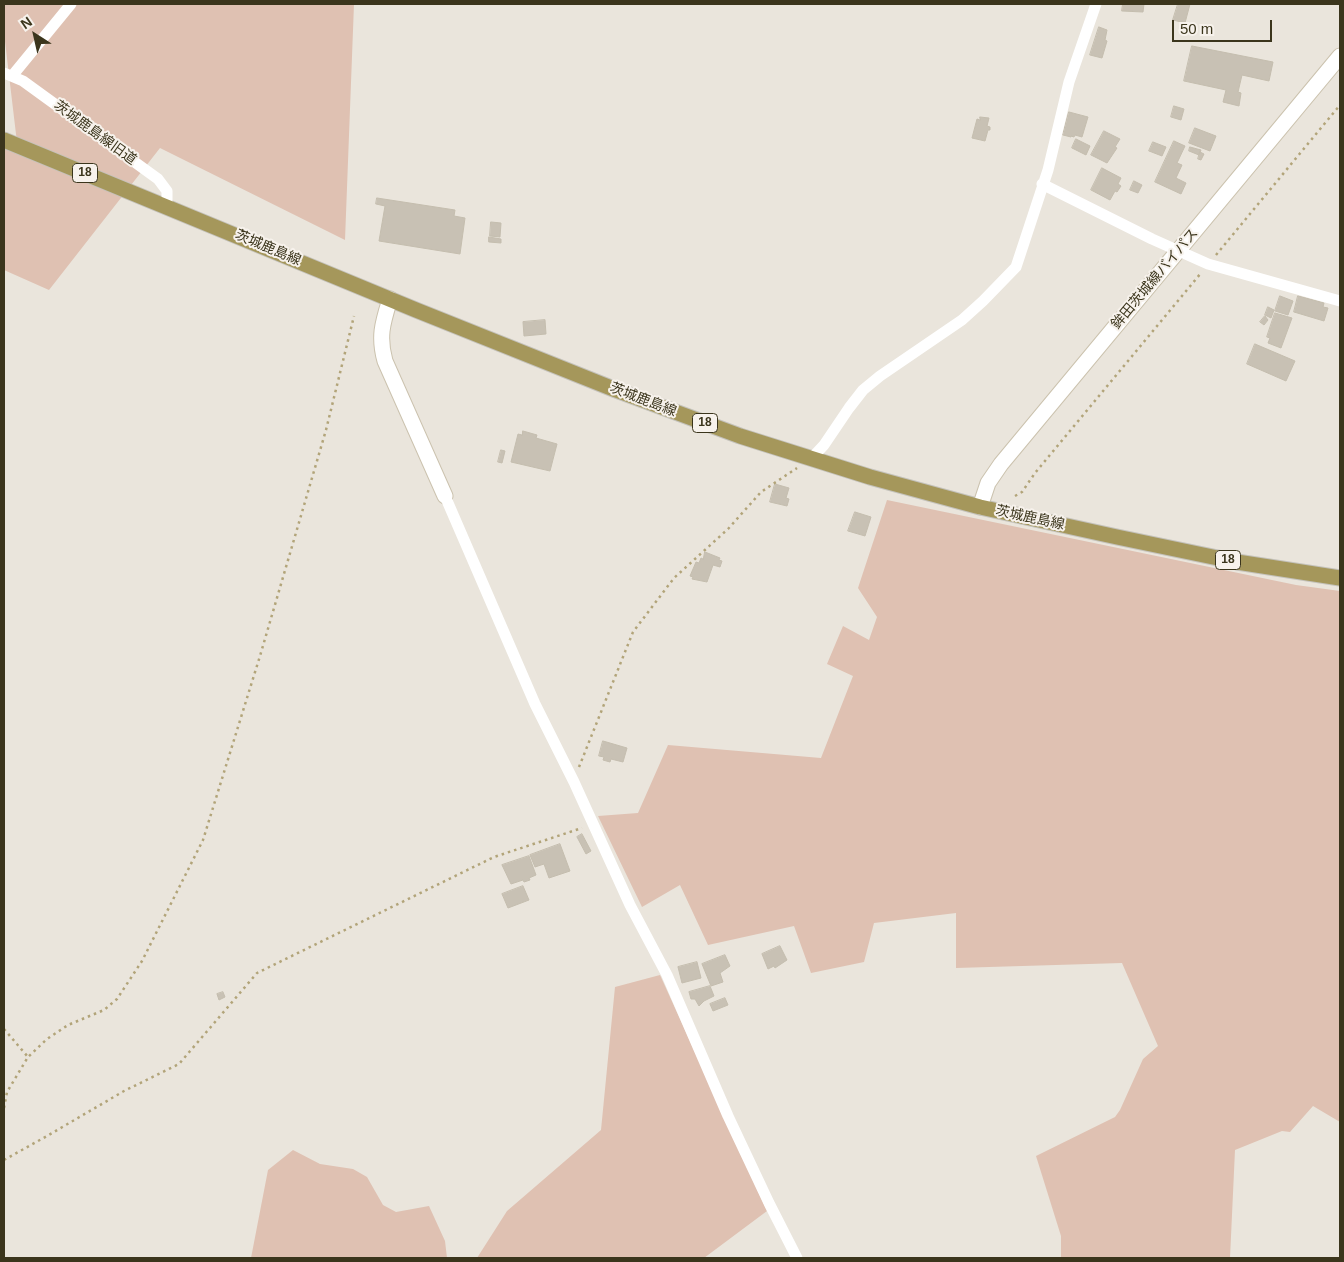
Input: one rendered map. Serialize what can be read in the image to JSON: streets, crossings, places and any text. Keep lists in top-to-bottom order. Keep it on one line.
{"streets":{"main road":["18","茨城鹿島線","鉾田茨城線バイパス"],"street":["茨城鹿島線旧道"]},"crossings":[["茨城鹿島線旧道","茨城鹿島線"],["茨城鹿島線","鉾田茨城線バイパス"]],"scale_bar":"50 m","north":"top left"}
